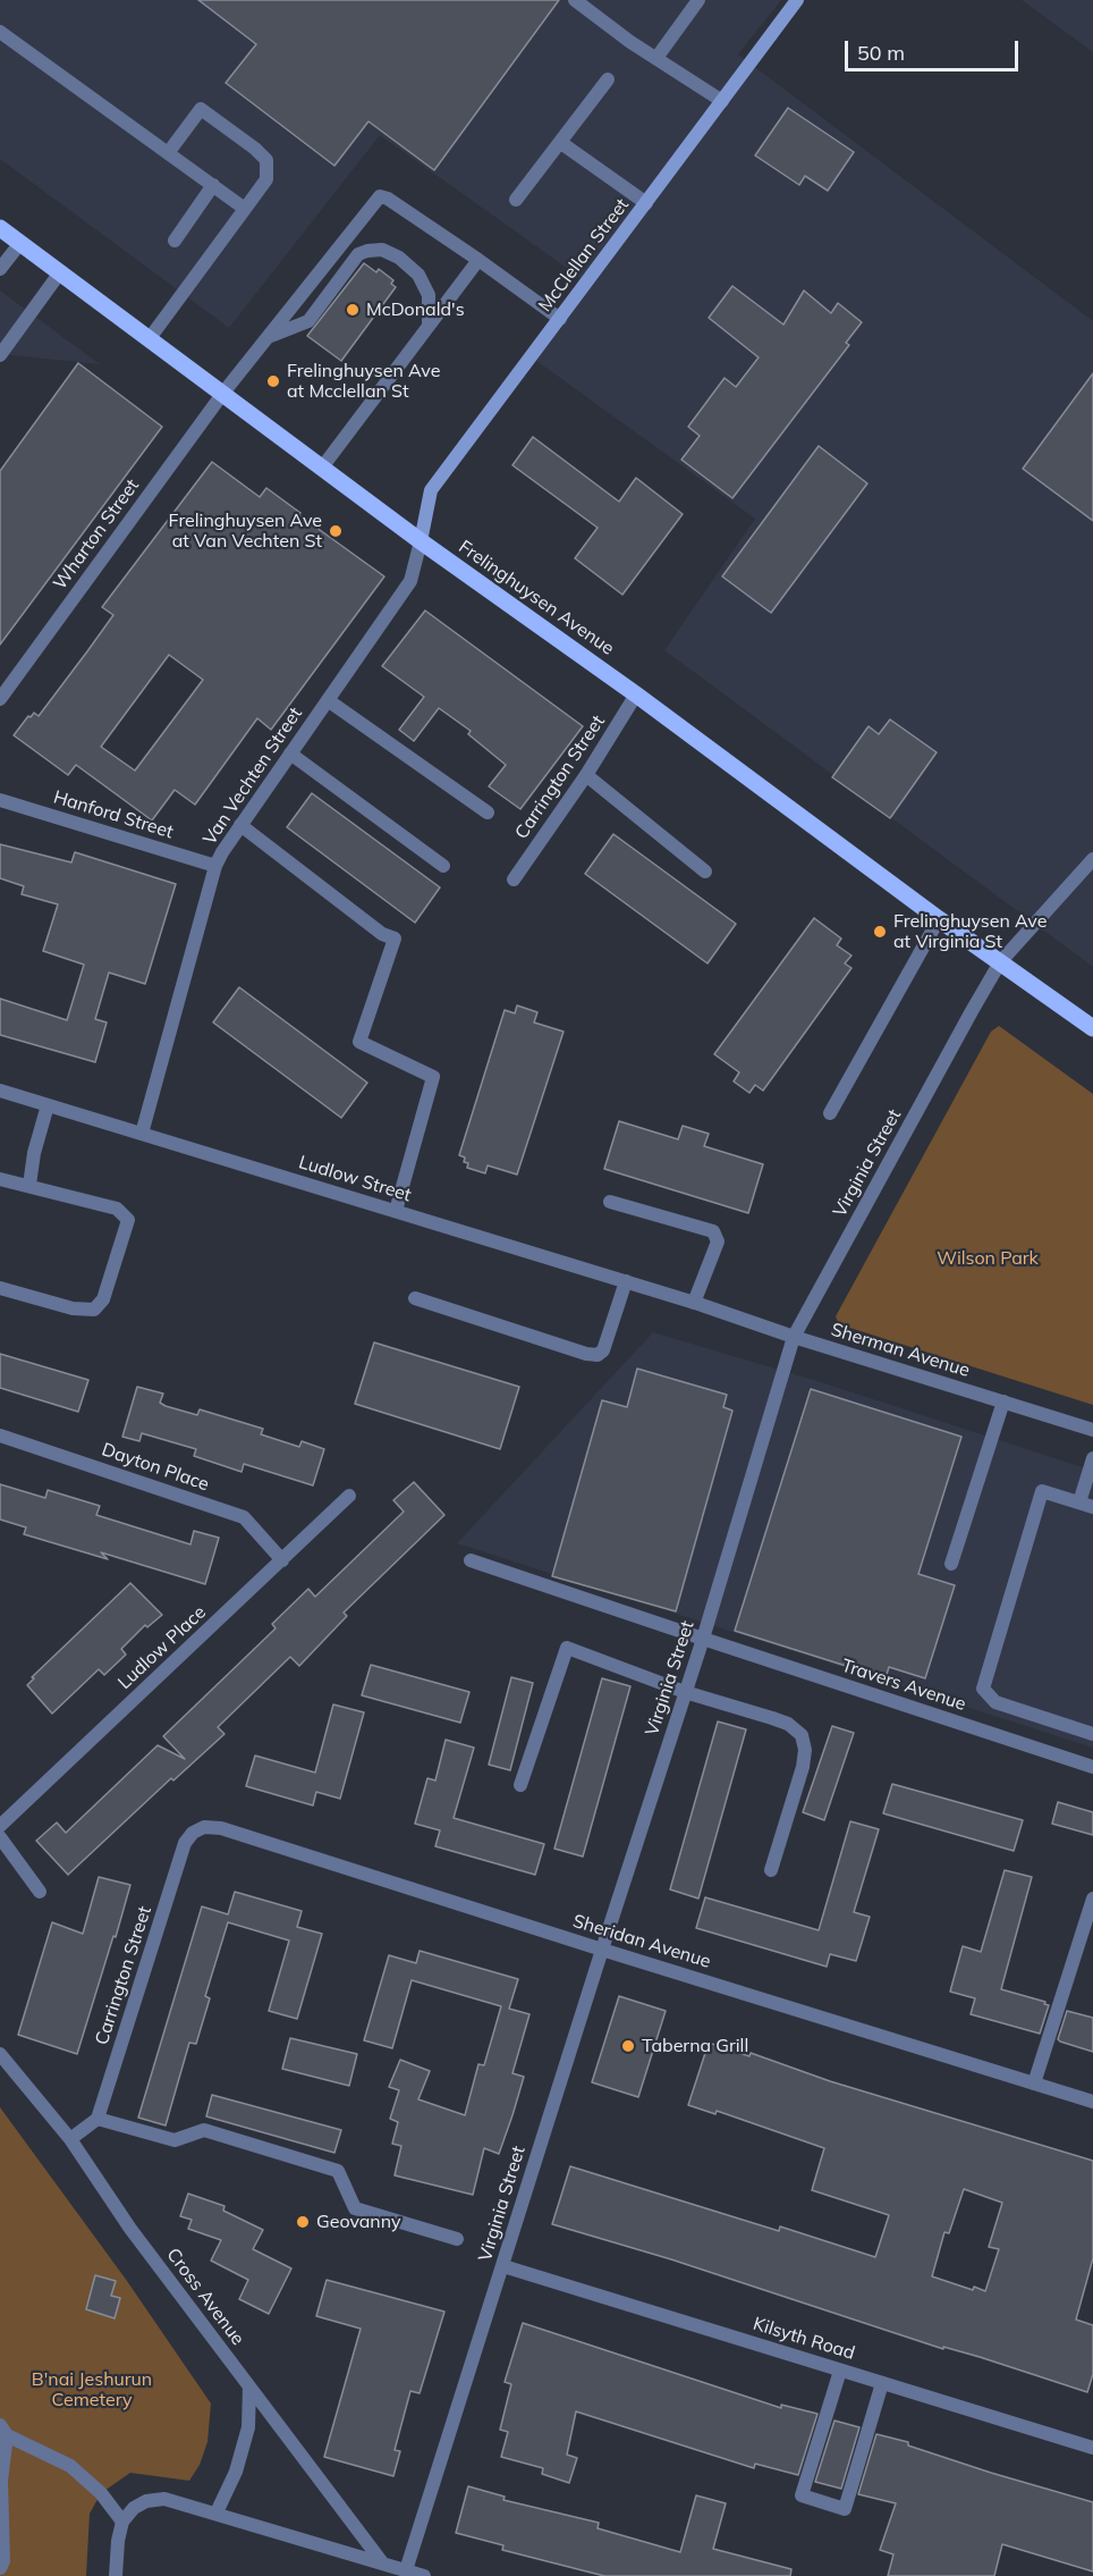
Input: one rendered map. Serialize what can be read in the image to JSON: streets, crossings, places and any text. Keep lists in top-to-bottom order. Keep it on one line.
{"streets":{"main road":["McClellan Street","Frelinghuysen Avenue"],"street":["Wharton Street","Van Vechten Street","Carrington Street","Hanford Street","Virginia Street","Ludlow Street","Sherman Avenue","Dayton Place","Ludlow Place","Travers Avenue","Sheridan Avenue","Cross Avenue","Kilsyth Road"]},"crossings":[["McClellan Street","Frelinghuysen Avenue"],["McClellan Street","Van Vechten Street"],["Wharton Street","Frelinghuysen Avenue"],["Frelinghuysen Avenue","Van Vechten Street"],["Frelinghuysen Avenue","Carrington Street"],["Frelinghuysen Avenue","Virginia Street"],["Van Vechten Street","Hanford Street"],["Van Vechten Street","Ludlow Street"],["Carrington Street","Sheridan Avenue"],["Virginia Street","Sherman Avenue"],["Virginia Street","Travers Avenue"],["Virginia Street","Sheridan Avenue"],["Virginia Street","Kilsyth Road"],["Ludlow Street","Sherman Avenue"],["Dayton Place","Ludlow Place"]],"parks":["Wilson Park","B'nai Jeshurun Cemetery"],"places":["McDonald's","Frelinghuysen Ave at Mcclellan St","Frelinghuysen Ave at Van Vechten St","Frelinghuysen Ave at Virginia St","Taberna Grill","Geovanny"],"scale_bar":"50 m"}
